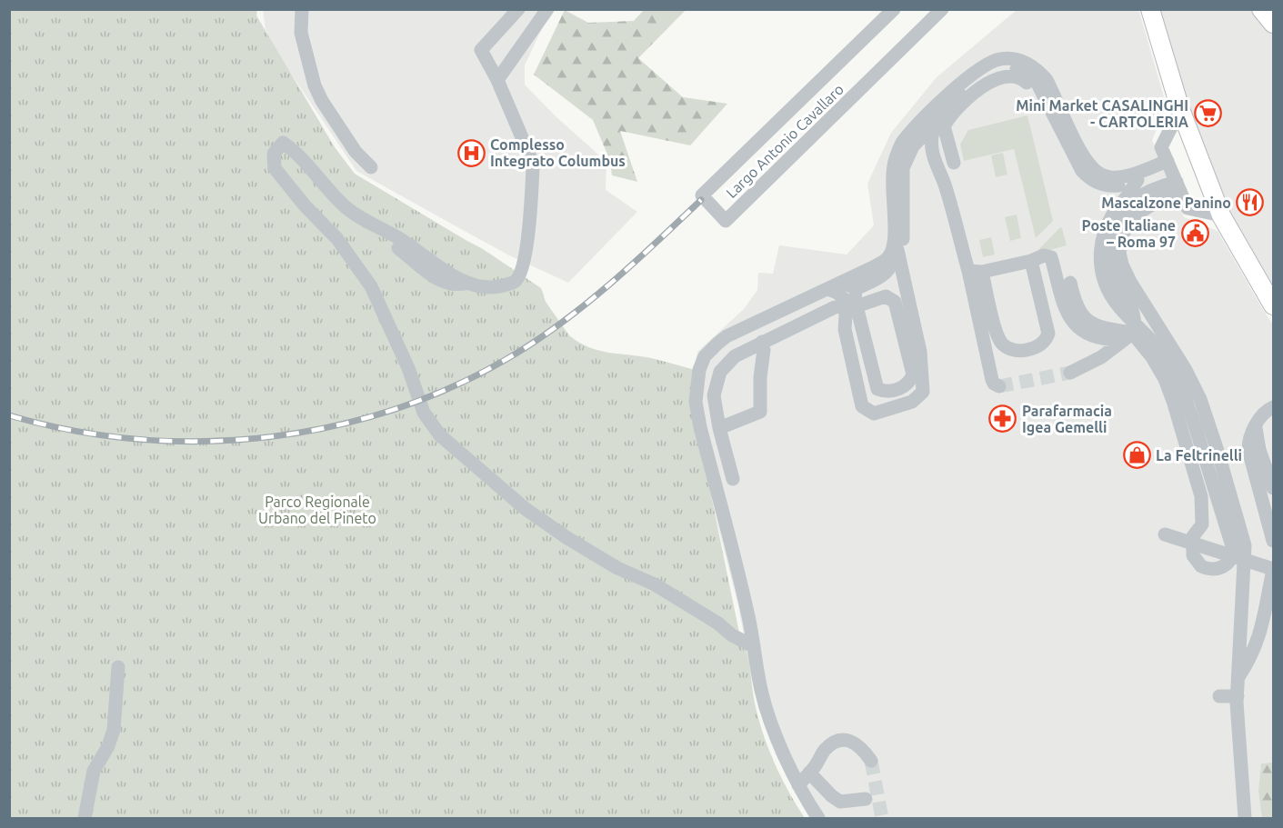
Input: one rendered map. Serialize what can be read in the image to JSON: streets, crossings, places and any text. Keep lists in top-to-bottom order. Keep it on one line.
{"streets":{"street":["Largo Antonio Cavallaro"]},"parks":["Parco Regionale Urbano del Pineto"],"places":{"supermarket":["Mini Market CASALINGHI - CARTOLERIA"],"hospital":["Complesso Integrato Columbus"],"restaurant":["Mascalzone Panino"],"public building":["Poste Italiane – Roma 97"],"pharmacy":["Parafarmacia Igea Gemelli"],"shop":["La Feltrinelli"]}}
